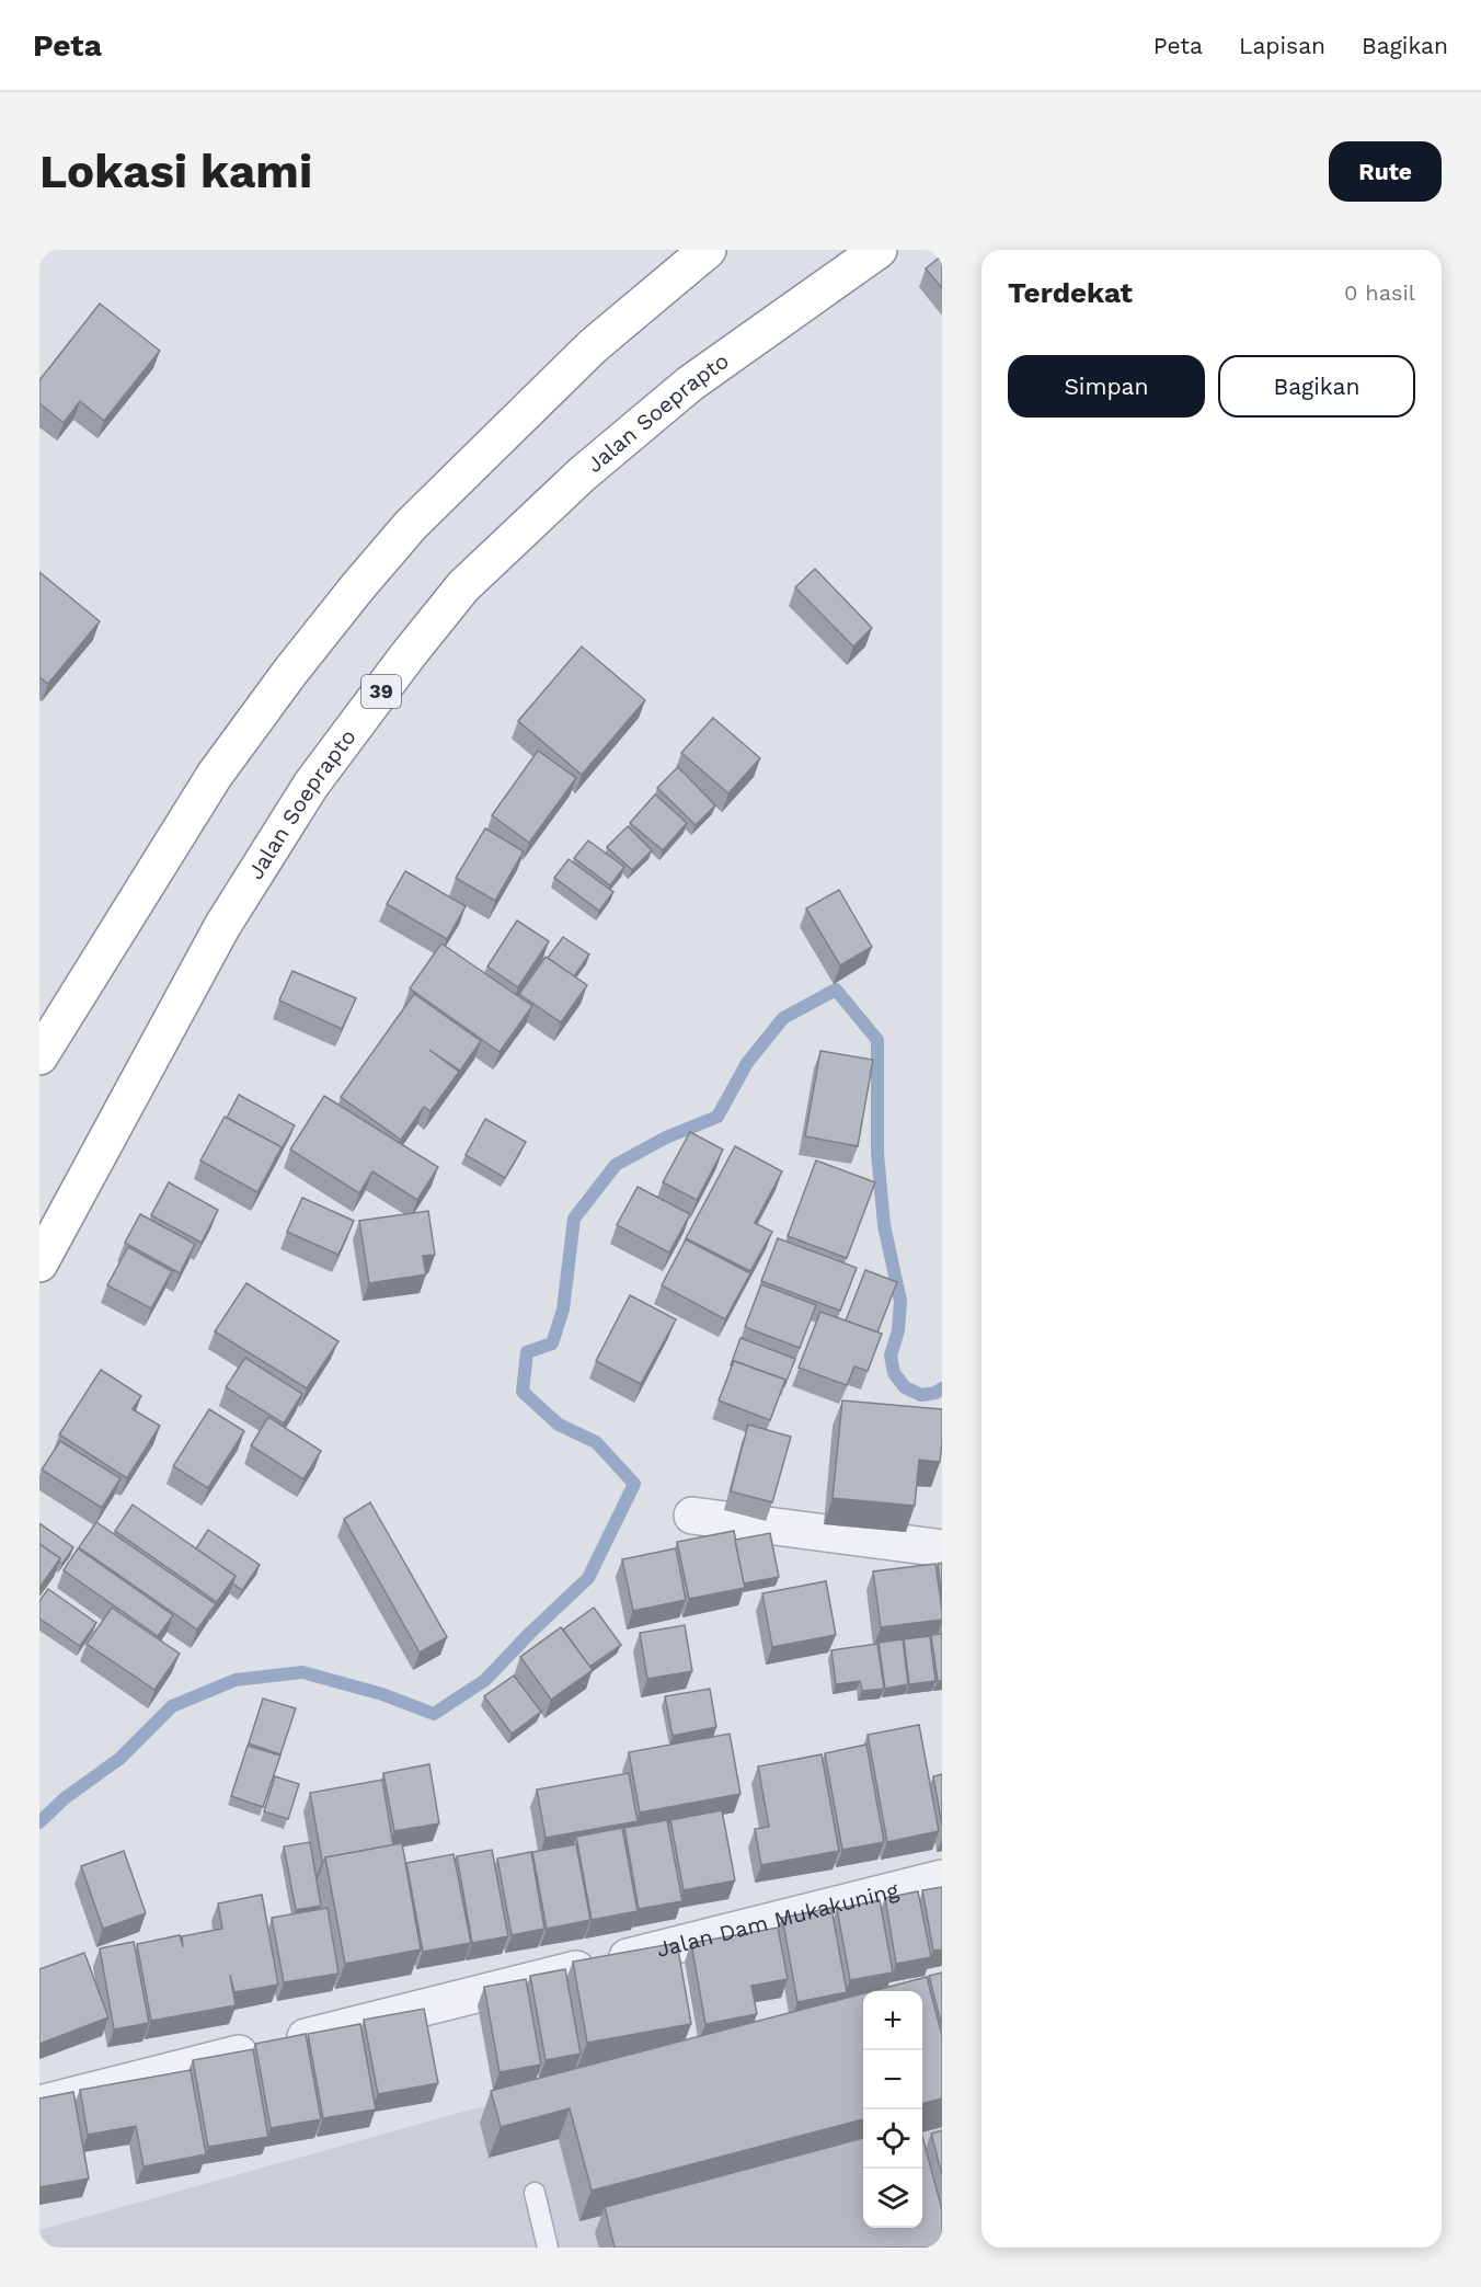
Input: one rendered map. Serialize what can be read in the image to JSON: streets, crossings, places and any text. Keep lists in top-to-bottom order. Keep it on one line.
{"streets":{"highway":["Jalan Soeprapto","39"],"street":["Jalan Dam Mukakuning"]},"page":{"header":"Peta","nav":["Peta","Lapisan","Bagikan"],"buttons":["Rute",["Simpan","Bagikan"]],"title":"Lokasi kami","heading":["Terdekat","0 hasil"],"map_buttons":["+","−"]}}
